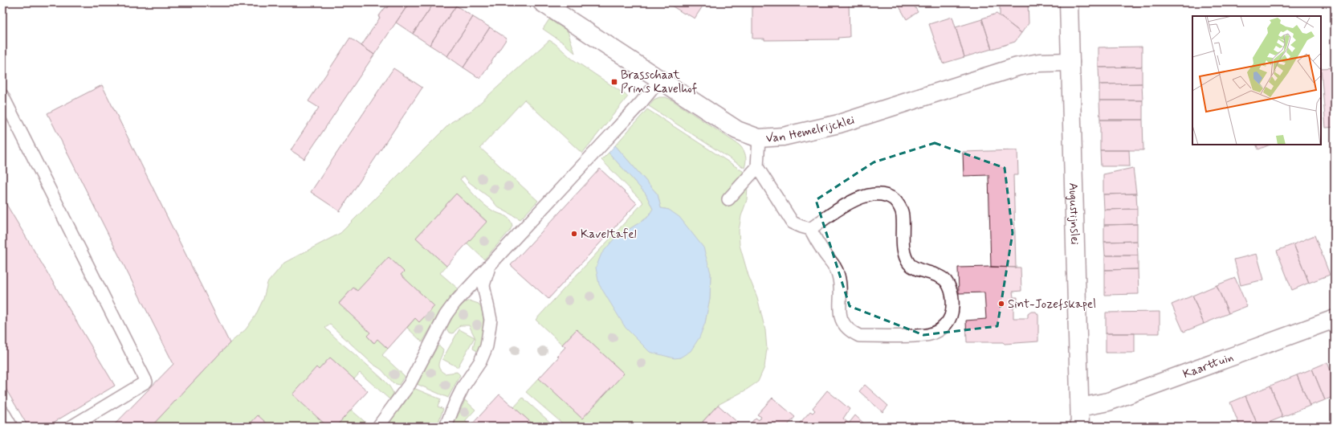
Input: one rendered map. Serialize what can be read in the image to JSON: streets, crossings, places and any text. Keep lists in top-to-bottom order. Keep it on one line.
{"streets":{"street":["Van Hemelrijcklei","Augustijnslei","Kaarttuin"]},"crossings":[["Van Hemelrijcklei","Augustijnslei"],["Augustijnslei","Kaarttuin"]],"places":{"transit":["Brasschaat Prins Kavelhof"],"other":["Kaveltafel","Sint-Jozefskapel"]}}
